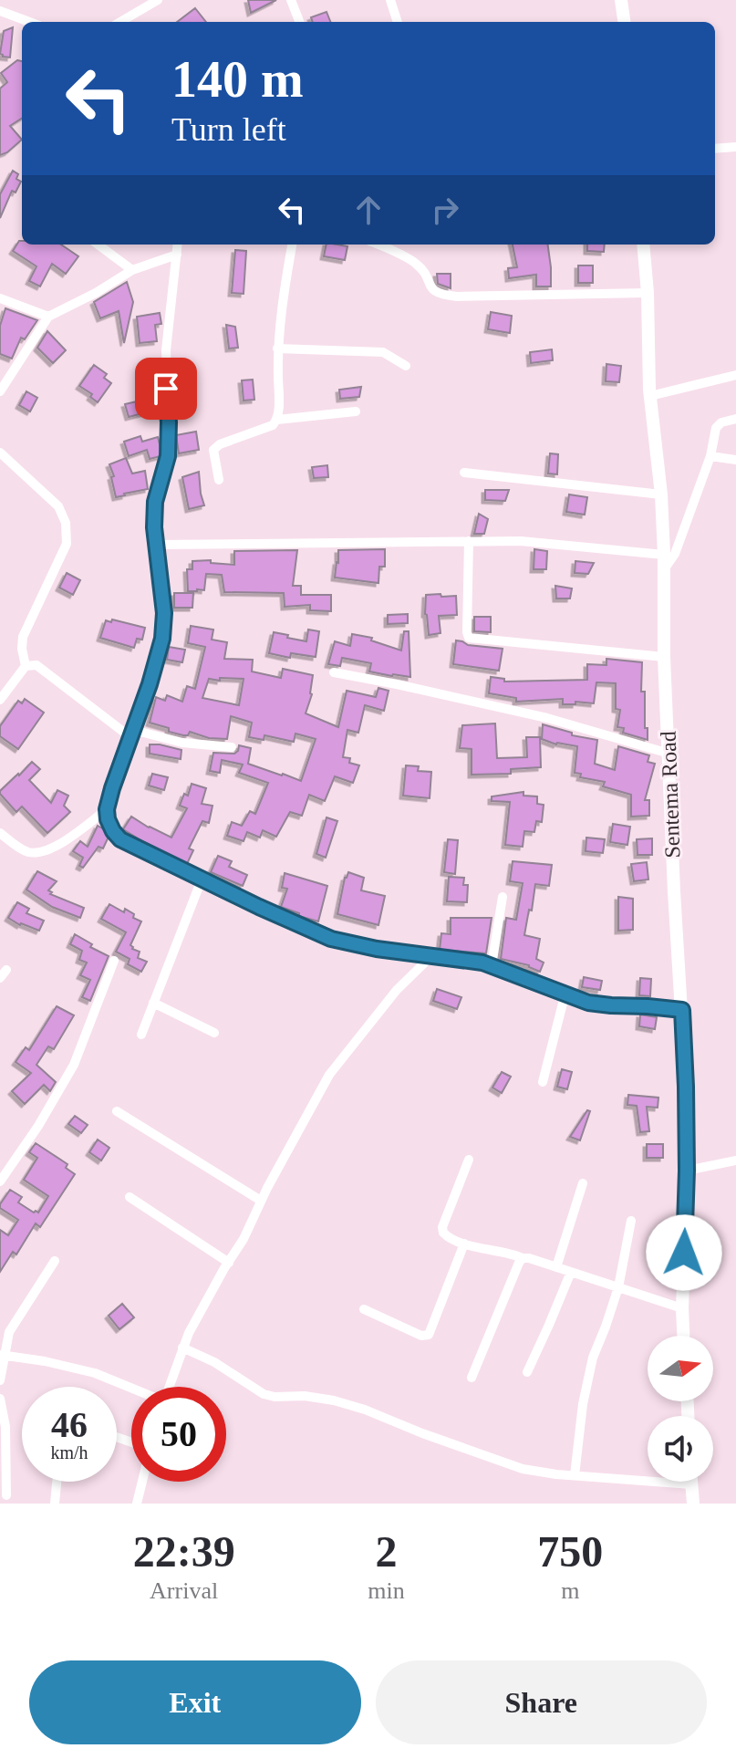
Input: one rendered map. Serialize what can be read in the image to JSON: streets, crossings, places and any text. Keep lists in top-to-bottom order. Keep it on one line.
{"streets":{"main road":["Sentema Road"]},"north":"right","page":{"turn":["140 m","Turn left"],"speed":"46 km/h","limit":"50","eta":["22:39","Arrival","2","min","750","m"],"buttons":["Exit","Share"]}}
